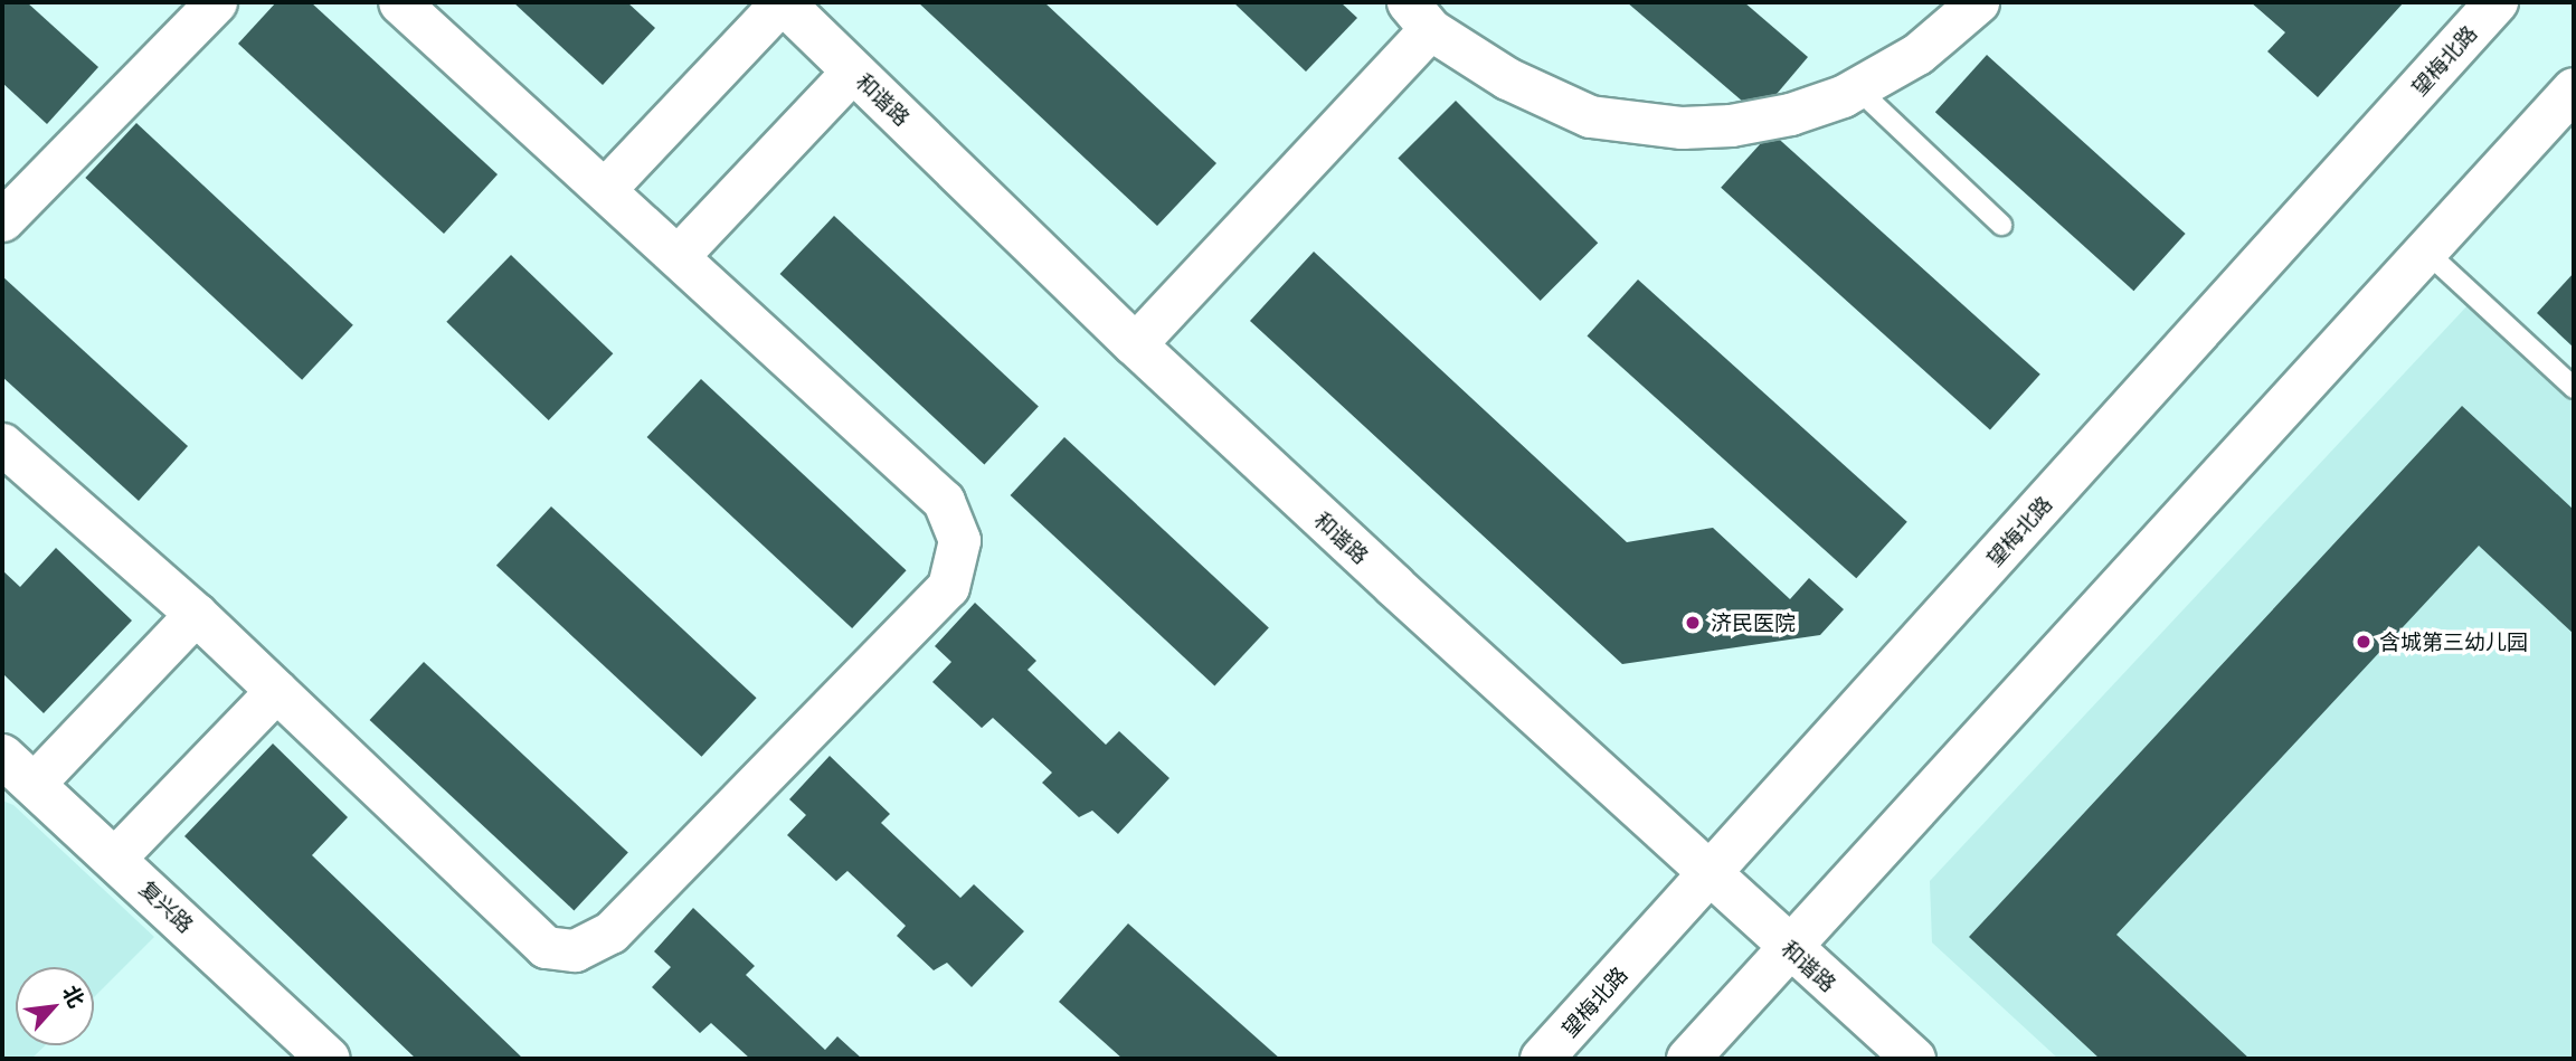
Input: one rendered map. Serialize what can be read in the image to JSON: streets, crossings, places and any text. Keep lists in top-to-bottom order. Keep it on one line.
{"streets":{"main road":["望梅北路","和谐路","复兴路"]},"crossings":[["望梅北路","和谐路"]],"places":["济民医院","含城第三幼儿园"],"north":"top right"}
